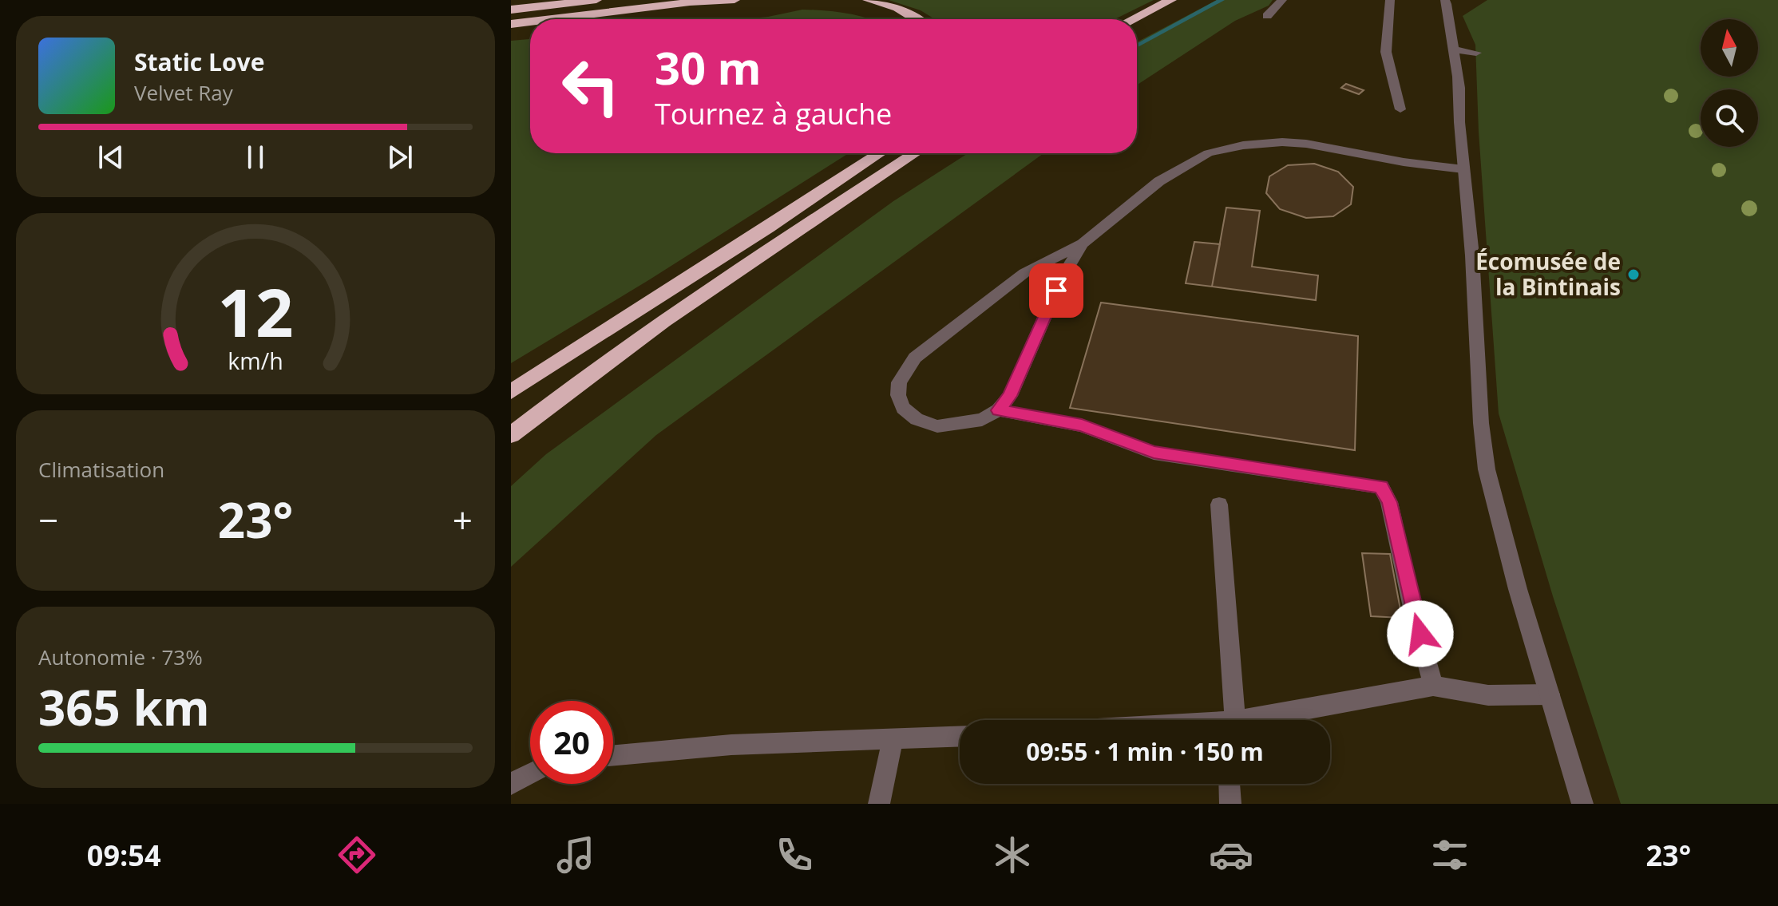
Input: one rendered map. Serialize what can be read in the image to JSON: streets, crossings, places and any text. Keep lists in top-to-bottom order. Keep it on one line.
{"places":["Écomusée de la Bintinais"],"north":"top","page":{"turn":["30 m","Tournez à gauche"],"song":["Static Love","Velvet Ray"],"tile":["Climatisation",["Autonomie · 73%","365 km"]],"heat":["−","23°","+"],"limit":"20","trip":"09:55 · 1 min · 150 m","tabs":["09:54","23°"],"gauge":["12","km/h"]}}
